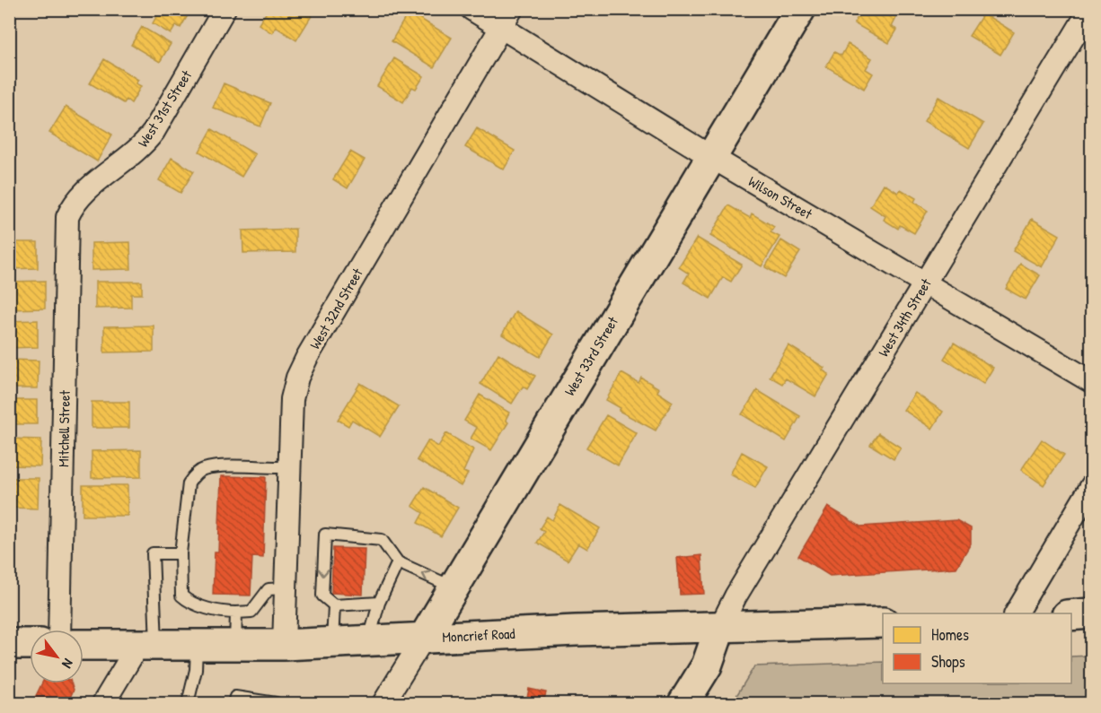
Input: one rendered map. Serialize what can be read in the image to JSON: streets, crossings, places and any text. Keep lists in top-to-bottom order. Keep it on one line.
{"streets":{"street":["West 31st Street","Wilson Street","West 32nd Street","West 34th Street","West 33rd Street","Mitchell Street","Moncrief Road"]},"crossings":[["West 31st Street","Mitchell Street"],["Wilson Street","West 32nd Street"],["Wilson Street","West 34th Street"],["Wilson Street","West 33rd Street"],["West 32nd Street","Moncrief Road"],["West 34th Street","Moncrief Road"],["West 33rd Street","Moncrief Road"]],"legend":["Homes","Shops"],"north":"bottom right"}
